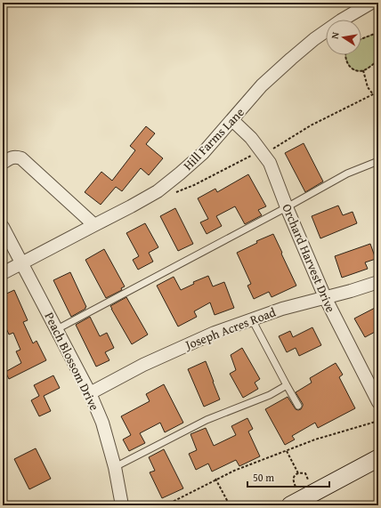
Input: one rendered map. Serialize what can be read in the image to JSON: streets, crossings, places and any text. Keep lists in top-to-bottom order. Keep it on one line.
{"streets":{"street":["Hill Farms Lane","Orchard Harvest Drive","Joseph Acres Road","Peach Blossom Drive"]},"crossings":[["Hill Farms Lane","Orchard Harvest Drive"],["Hill Farms Lane","Peach Blossom Drive"],["Orchard Harvest Drive","Joseph Acres Road"],["Joseph Acres Road","Peach Blossom Drive"]],"scale_bar":"50 m","north":"left"}
